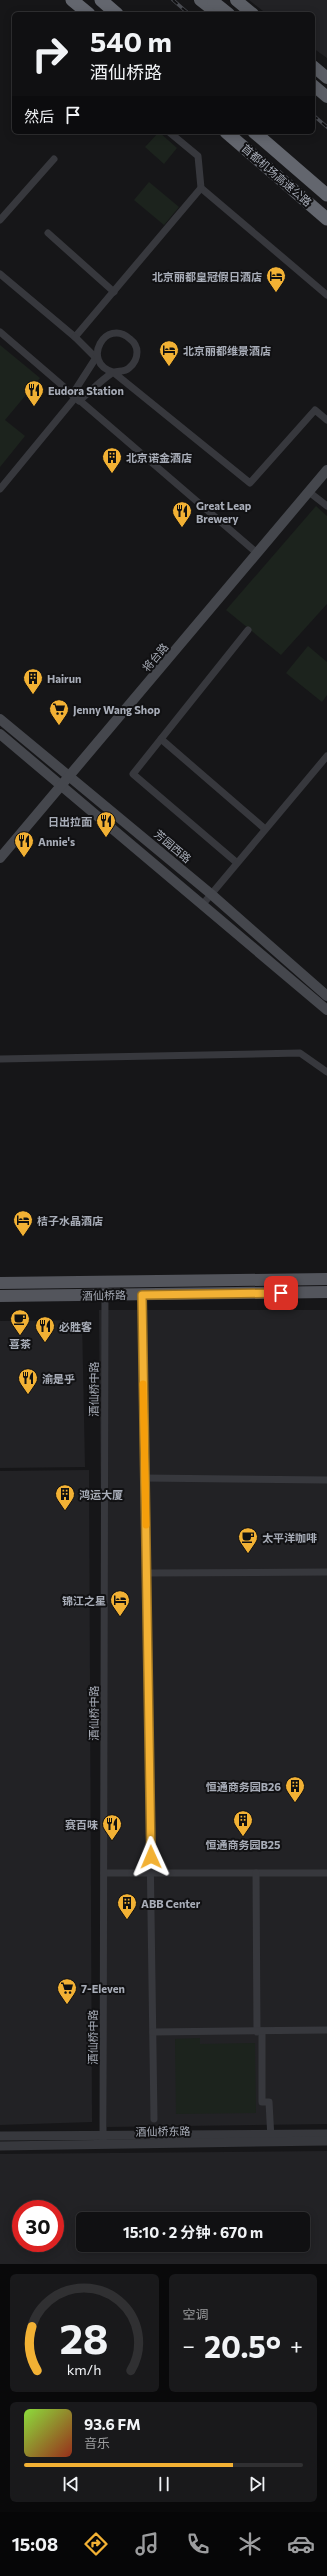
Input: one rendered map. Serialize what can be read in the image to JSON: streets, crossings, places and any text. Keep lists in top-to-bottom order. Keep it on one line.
{"streets":{"highway":["首都机场高速公路"],"main road":["将台路","芳园西路","酒仙桥路"],"street":["酒仙桥中路","酒仙桥东路"]},"crossings":[["将台路","芳园西路"],["酒仙桥路","酒仙桥中路"],["酒仙桥中路","酒仙桥东路"]],"places":{"hotel":["北京丽都皇冠假日酒店","北京丽都维景酒店","桔子水晶酒店","锦江之星"],"restaurant":["Eudora Station","Great Leap Brewery","日出拉面","Annie's","必胜客","渝是乎","赛百味"],"building":["北京诺金酒店","Hairun","鸿运大厦","恒通商务园B26","恒通商务园B25","ABB Center"],"supermarket":["Jenny Wang Shop","7-Eleven"],"cafe":["喜茶","太平洋咖啡"]},"page":{"turn":["540 m","酒仙桥路"],"then":"然后","limit":"30","trip":"15:10 · 2 分钟 · 670 m","tile":"空调","heat":["−","20.5°","+"],"song":["93.6 FM","音乐"],"tabs":"15:08","gauge":["28","km/h"]}}
